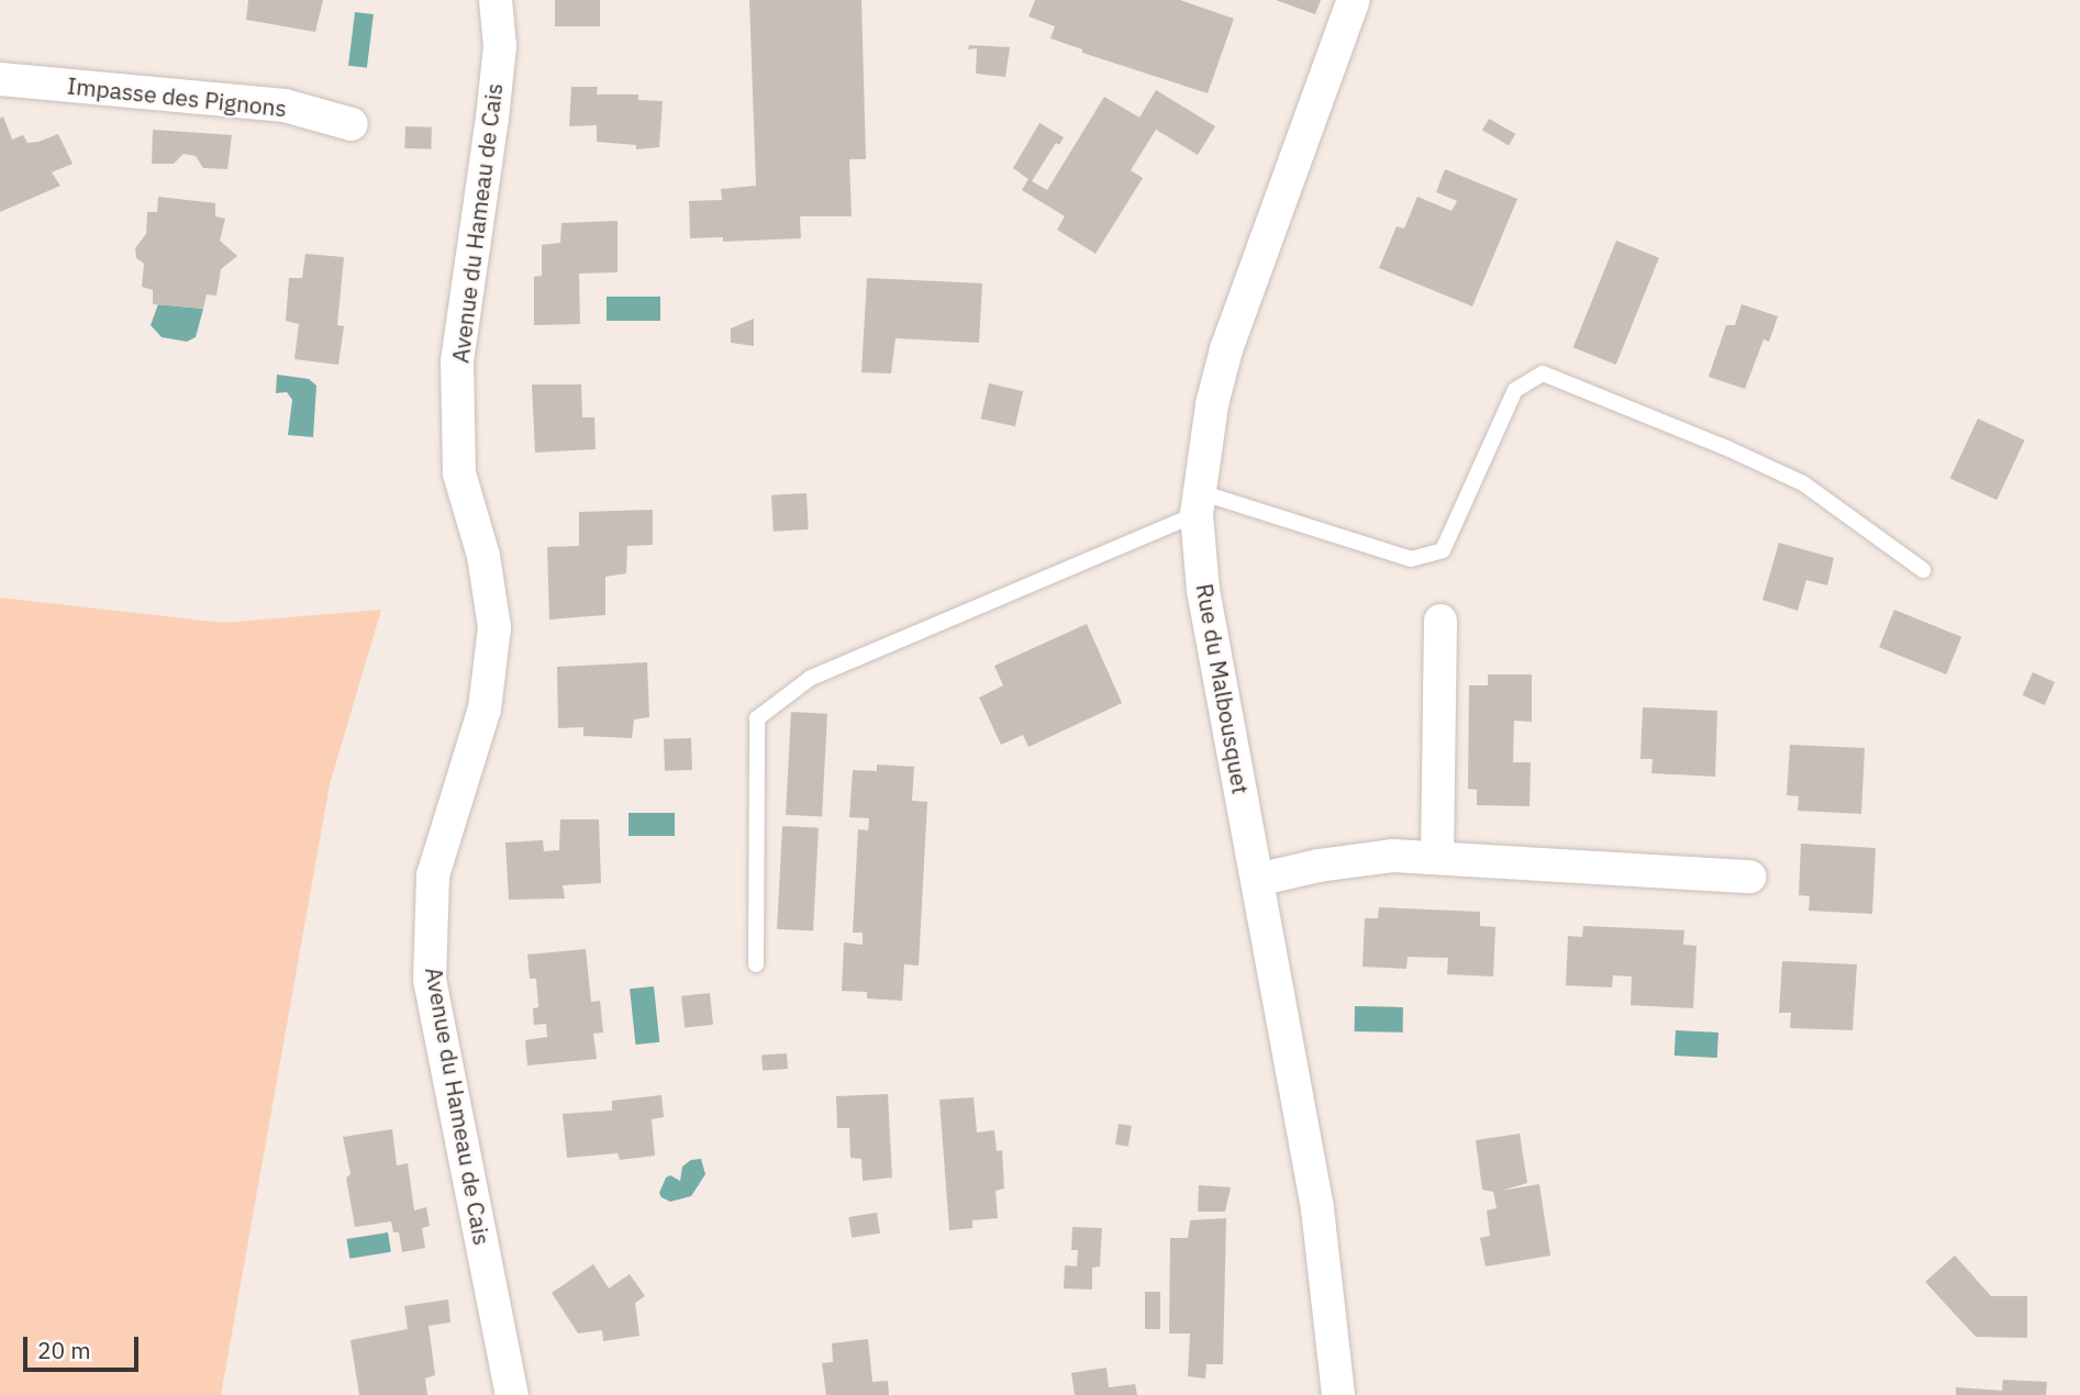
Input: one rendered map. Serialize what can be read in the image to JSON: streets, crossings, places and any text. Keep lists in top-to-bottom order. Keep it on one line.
{"streets":{"street":["Impasse des Pignons","Avenue du Hameau de Cais","Rue du Malbousquet"]},"scale_bar":"20 m"}
